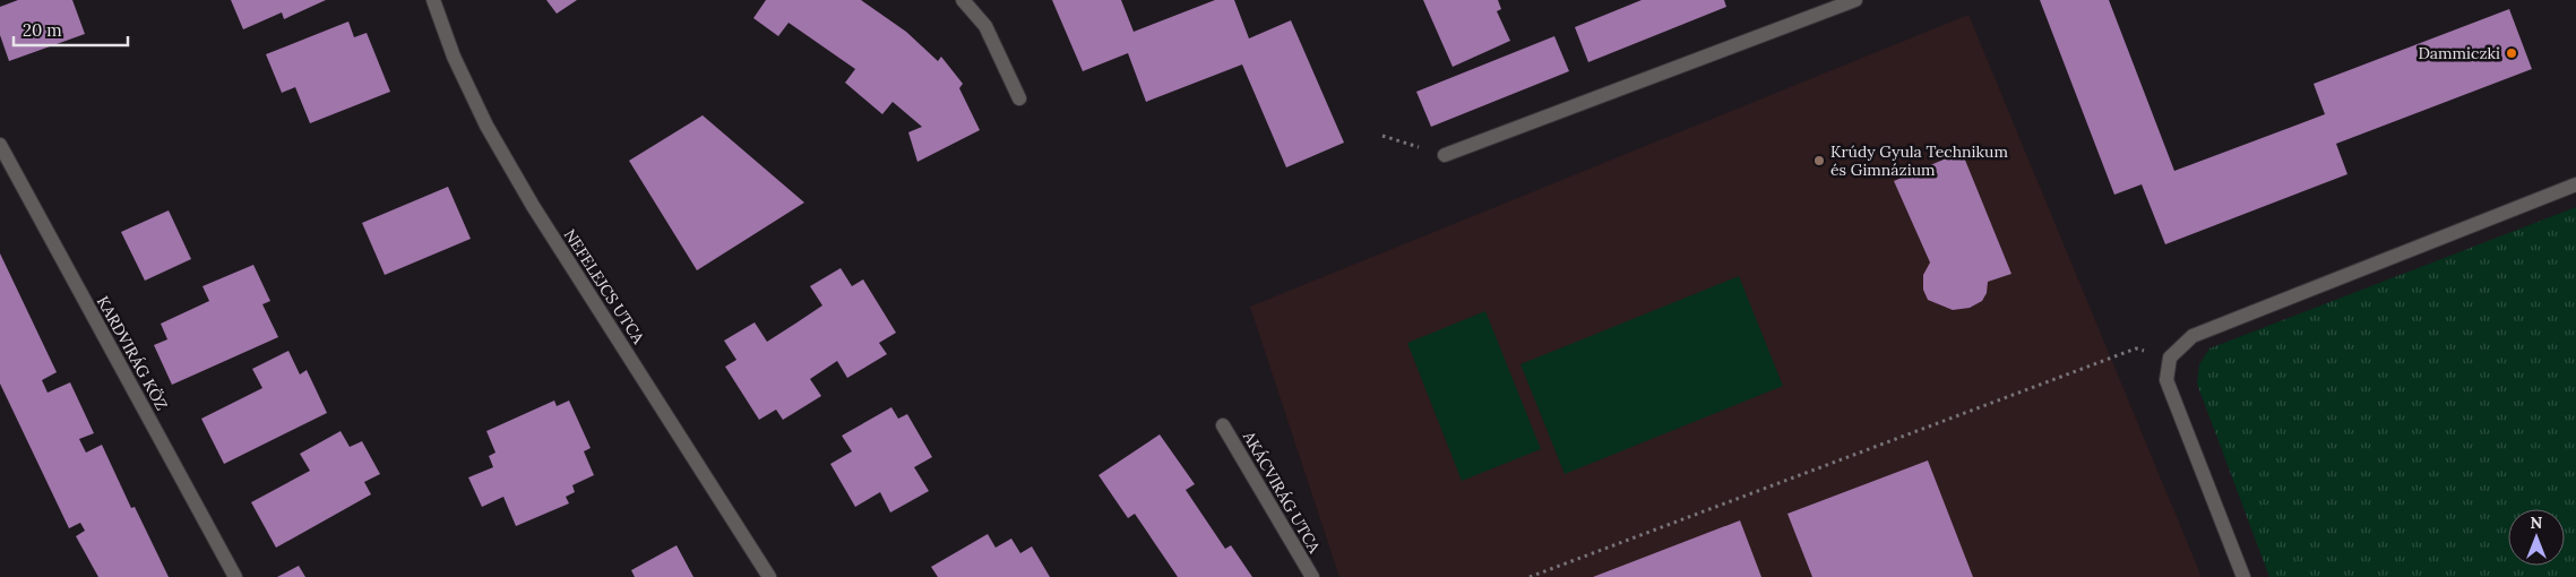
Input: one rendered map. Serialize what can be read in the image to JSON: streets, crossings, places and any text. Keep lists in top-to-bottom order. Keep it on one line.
{"streets":{"street":["NEFELEJCS UTCA","KARDVIRÁG KÖZ","AKÁCVIRÁG UTCA"]},"places":["Dammiczki","Krúdy Gyula Technikum és Gimnázium"],"scale_bar":"20 m","north":"top"}
